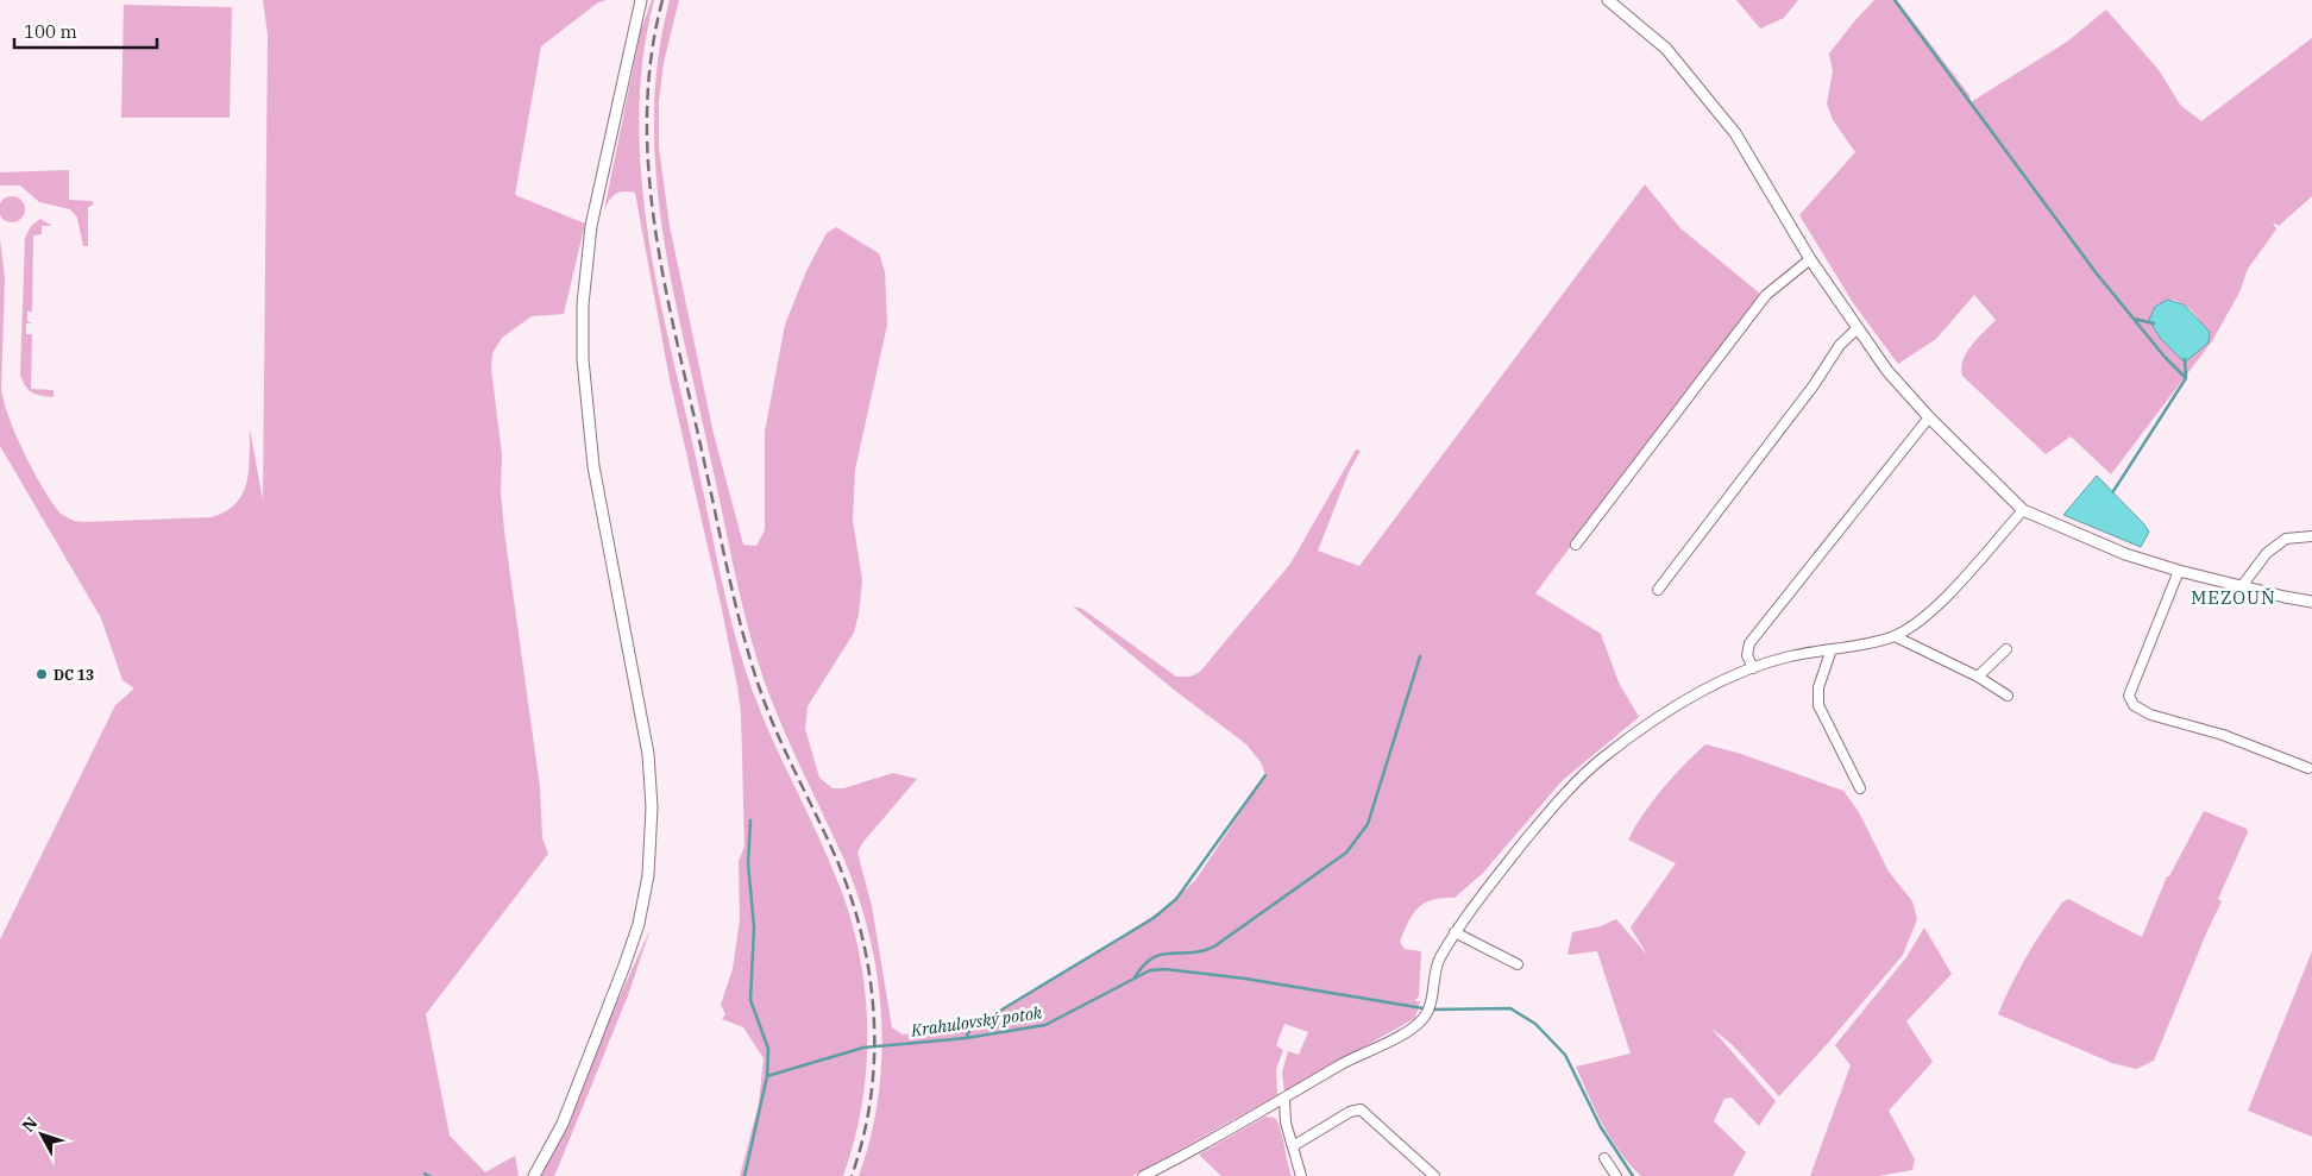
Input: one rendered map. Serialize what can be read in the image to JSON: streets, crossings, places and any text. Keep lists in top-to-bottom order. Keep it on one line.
{"districts":["MEZOUŇ"],"water":["Krahulovský potok"],"places":["DC 13"],"scale_bar":"100 m","north":"top left"}
